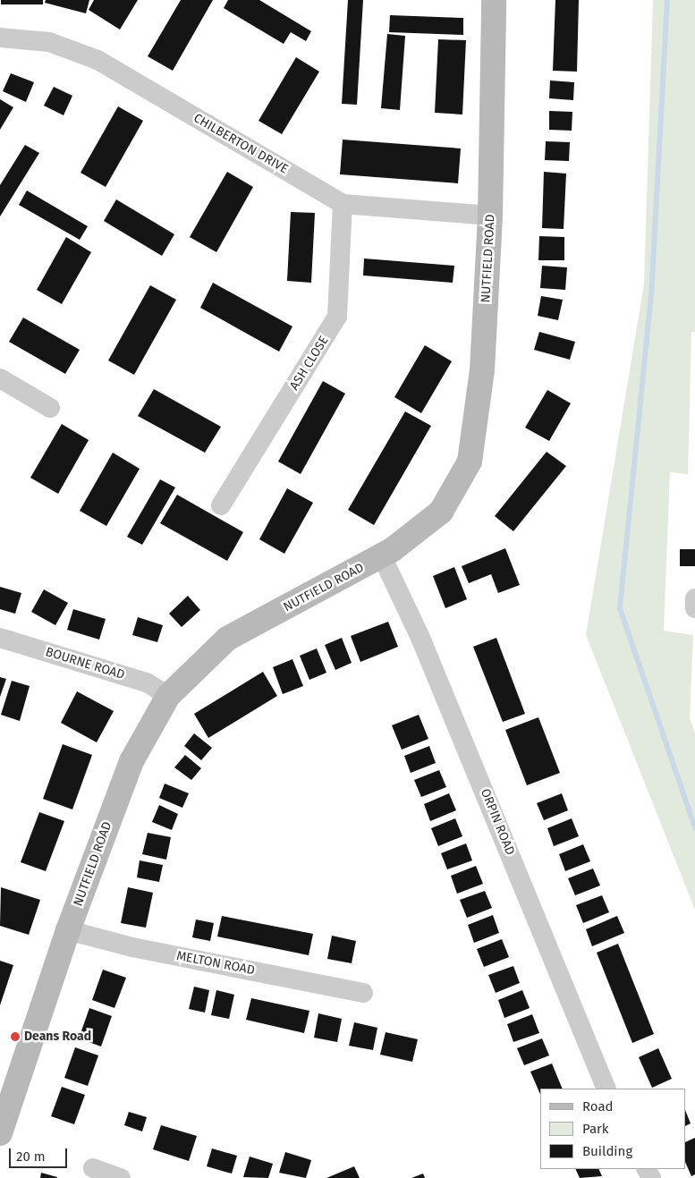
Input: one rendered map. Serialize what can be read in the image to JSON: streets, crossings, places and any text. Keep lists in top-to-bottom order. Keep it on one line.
{"streets":{"street":["CHILBERTON DRIVE","NUTFIELD ROAD","ASH CLOSE","BOURNE ROAD","ORPIN ROAD","MELTON ROAD"]},"crossings":[["CHILBERTON DRIVE","NUTFIELD ROAD"],["CHILBERTON DRIVE","ASH CLOSE"],["NUTFIELD ROAD","BOURNE ROAD"],["NUTFIELD ROAD","ORPIN ROAD"],["NUTFIELD ROAD","MELTON ROAD"]],"places":["Deans Road"],"legend":["Road","Park","Building"],"scale_bar":"20 m"}
